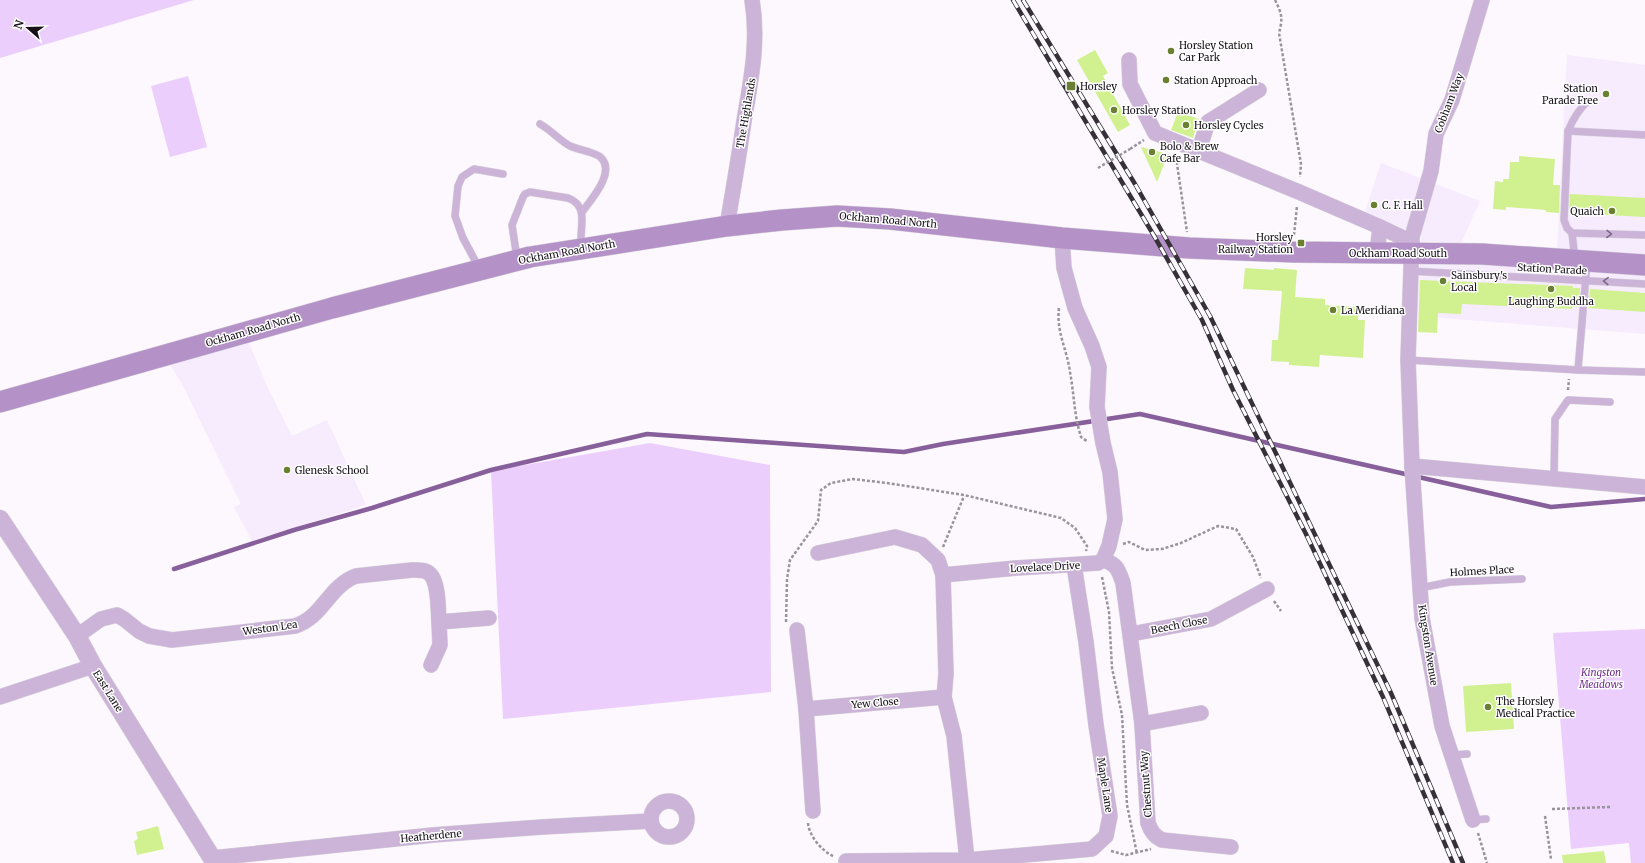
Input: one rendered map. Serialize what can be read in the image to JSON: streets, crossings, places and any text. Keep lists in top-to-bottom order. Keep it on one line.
{"streets":{"main road":["Ockham Road North","Ockham Road South"],"street":["Cobham Way","The Highlands","Lovelace Drive","Beech Close","Weston Lea","Kingston Avenue","East Lane","Yew Close","Chestnut Way","Maple Lane","Heatherdene"],"lane":["Station Parade","Holmes Place"]},"crossings":[["Cobham Way","Ockham Road South"],["Cobham Way","Kingston Avenue"],["The Highlands","Ockham Road North"],["Ockham Road North","Ockham Road South"],["Ockham Road South","Station Parade"],["Ockham Road South","Kingston Avenue"],["Lovelace Drive","Chestnut Way"],["Lovelace Drive","Maple Lane"],["Holmes Place","Kingston Avenue"],["Beech Close","Chestnut Way"],["Weston Lea","East Lane"],["East Lane","Heatherdene"]],"parks":["Kingston Meadows"],"places":{"other":["Horsley Station Car Park","Station Approach","Station Parade Free","Horsley Station","Horsley Cycles","Bolo & Brew Cafe Bar","C. F. Hall","Quaich","Sainsbury's Local","Laughing Buddha","La Meridiana","Glenesk School","The Horsley Medical Practice"],"transit":["Horsley","Horsley Railway Station"]},"north":"left"}
